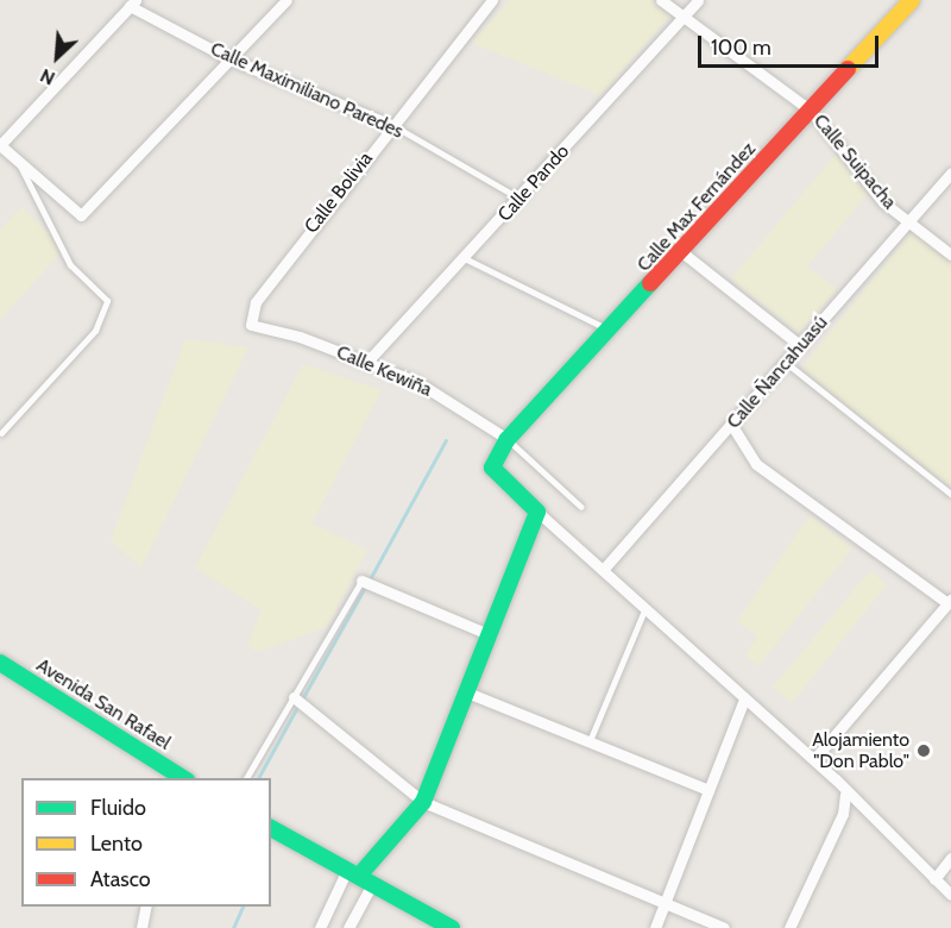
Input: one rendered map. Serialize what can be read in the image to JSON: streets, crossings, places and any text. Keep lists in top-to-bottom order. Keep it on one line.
{"streets":{"street":["Calle Maximiliano Paredes","Calle Suipacha","Calle Pando","Calle Bolivia","Calle Max Fernández","Calle Kewiña","Calle Ñancahuasú","Avenida San Rafael"]},"crossings":[["Calle Maximiliano Paredes","Calle Pando"],["Calle Maximiliano Paredes","Calle Bolivia"],["Calle Suipacha","Calle Pando"],["Calle Suipacha","Calle Max Fernández"],["Calle Suipacha","Calle Ñancahuasú"],["Calle Pando","Calle Kewiña"],["Calle Bolivia","Calle Kewiña"],["Calle Max Fernández","Calle Kewiña"]],"places":["Alojamiento \"Don Pablo\""],"legend":["Fluido","Lento","Atasco"],"scale_bar":"100 m","north":"bottom left"}
